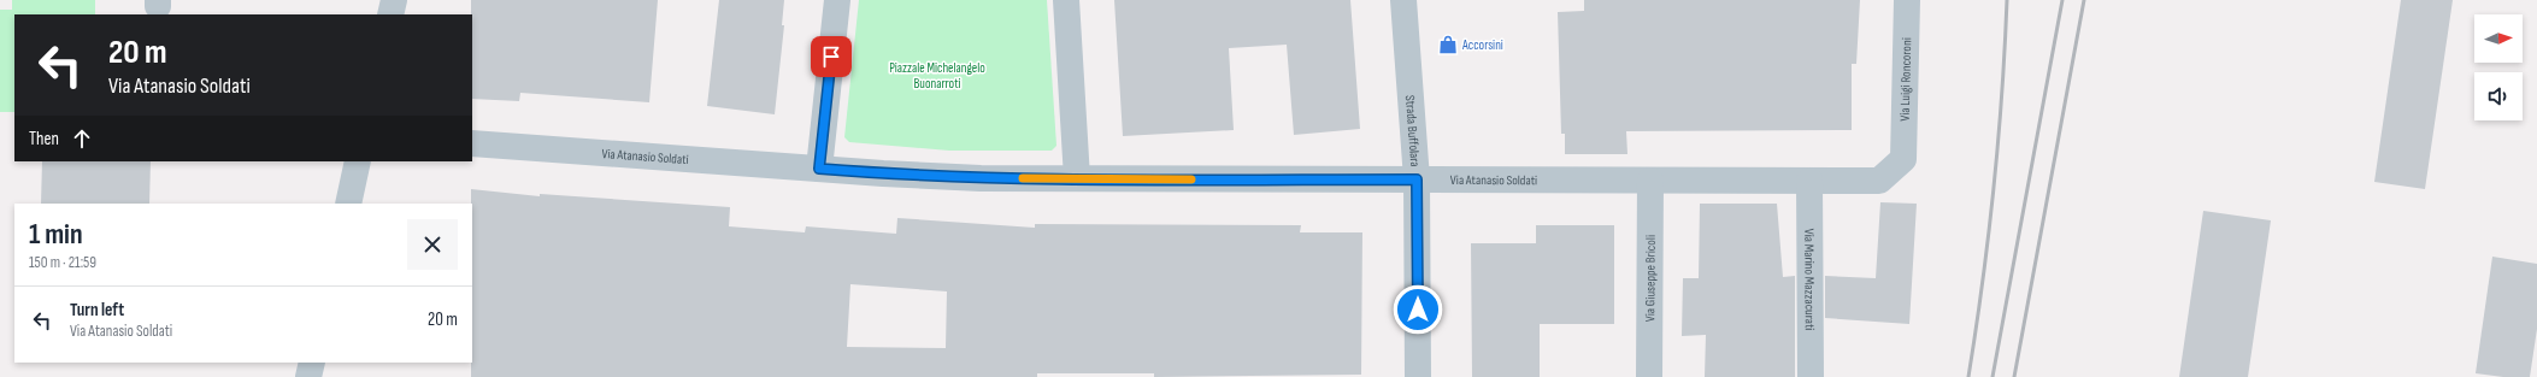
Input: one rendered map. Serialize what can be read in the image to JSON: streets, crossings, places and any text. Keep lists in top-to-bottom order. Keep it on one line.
{"streets":{"street":["Via Luigi Roncoroni","Strada Buffolara","Via Atanasio Soldati","Via Giuseppe Bricoli","Via Marino Mazzacurati"]},"crossings":[["Via Luigi Roncoroni","Via Atanasio Soldati"],["Strada Buffolara","Via Atanasio Soldati"],["Via Atanasio Soldati","Via Giuseppe Bricoli"],["Via Atanasio Soldati","Via Marino Mazzacurati"]],"parks":["Piazzale Michelangelo Buonarroti"],"places":{"shop":["Accorsini"]},"north":"right","page":{"turn":["20 m","Via Atanasio Soldati"],"then":"Then","heading":["1 min","150 m · 21:59"],"list":[{"name":"Turn left","note":"Via Atanasio Soldati","value":"20 m"}]}}
